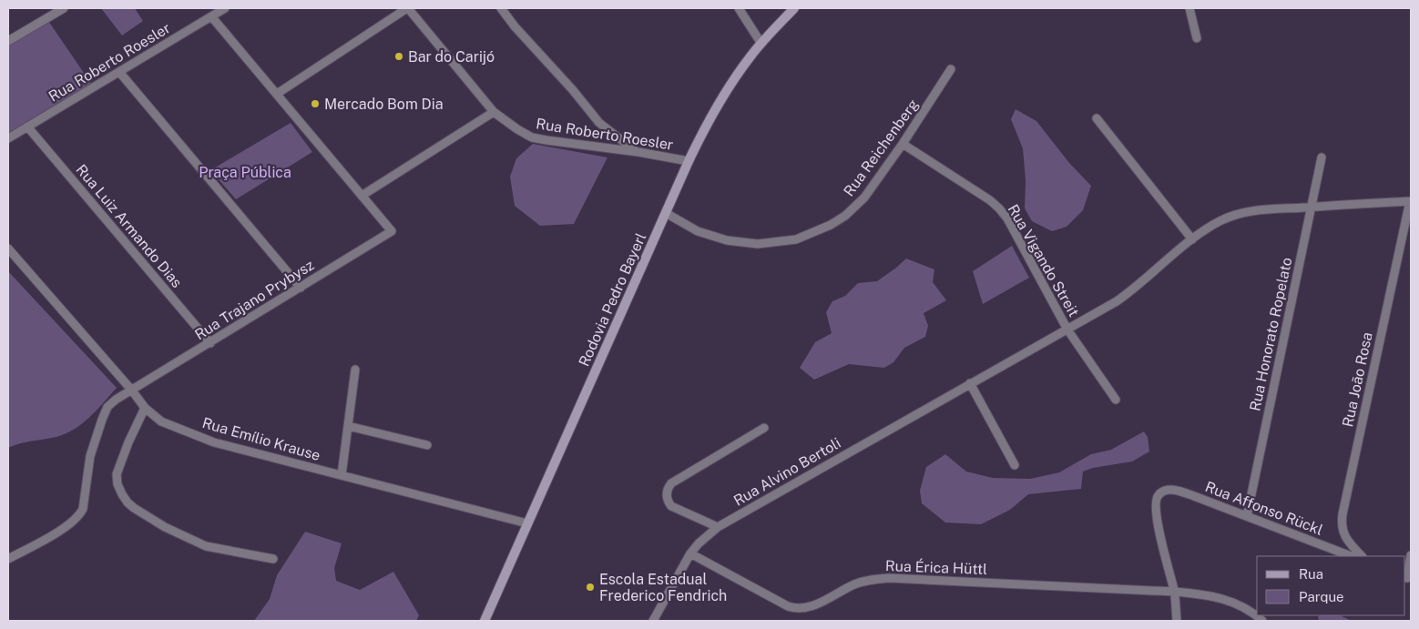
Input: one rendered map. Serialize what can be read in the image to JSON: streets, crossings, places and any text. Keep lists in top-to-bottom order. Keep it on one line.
{"streets":{"main road":["Rodovia Pedro Bayerl"],"street":["Rua Roberto Roesler","Rua Reichenberg","Rua Luiz Armando Dias","Rua Vigando Streit","Rua Trajano Prybysz","Rua Honorato Ropelato","Rua João Rosa","Rua Emílio Krause","Rua Alvino Bertoli","Rua Affonso Rückl","Rua Érica Hüttl"]},"crossings":[["Rua Roberto Roesler","Rua Luiz Armando Dias"],["Rua Roberto Roesler","Rodovia Pedro Bayerl"],["Rua Reichenberg","Rua Vigando Streit"],["Rua Reichenberg","Rodovia Pedro Bayerl"],["Rua Luiz Armando Dias","Rua Trajano Prybysz"],["Rua Vigando Streit","Rua Alvino Bertoli"],["Rua Trajano Prybysz","Rua Emílio Krause"],["Rodovia Pedro Bayerl","Rua Emílio Krause"],["Rua Honorato Ropelato","Rua Alvino Bertoli"],["Rua Honorato Ropelato","Rua Affonso Rückl"],["Rua João Rosa","Rua Alvino Bertoli"],["Rua Alvino Bertoli","Rua Érica Hüttl"],["Rua Affonso Rückl","Rua Érica Hüttl"]],"parks":["Praça Pública"],"places":["Bar do Carijó","Mercado Bom Dia","Escola Estadual Frederico Fendrich"],"legend":["Rua","Parque"]}
